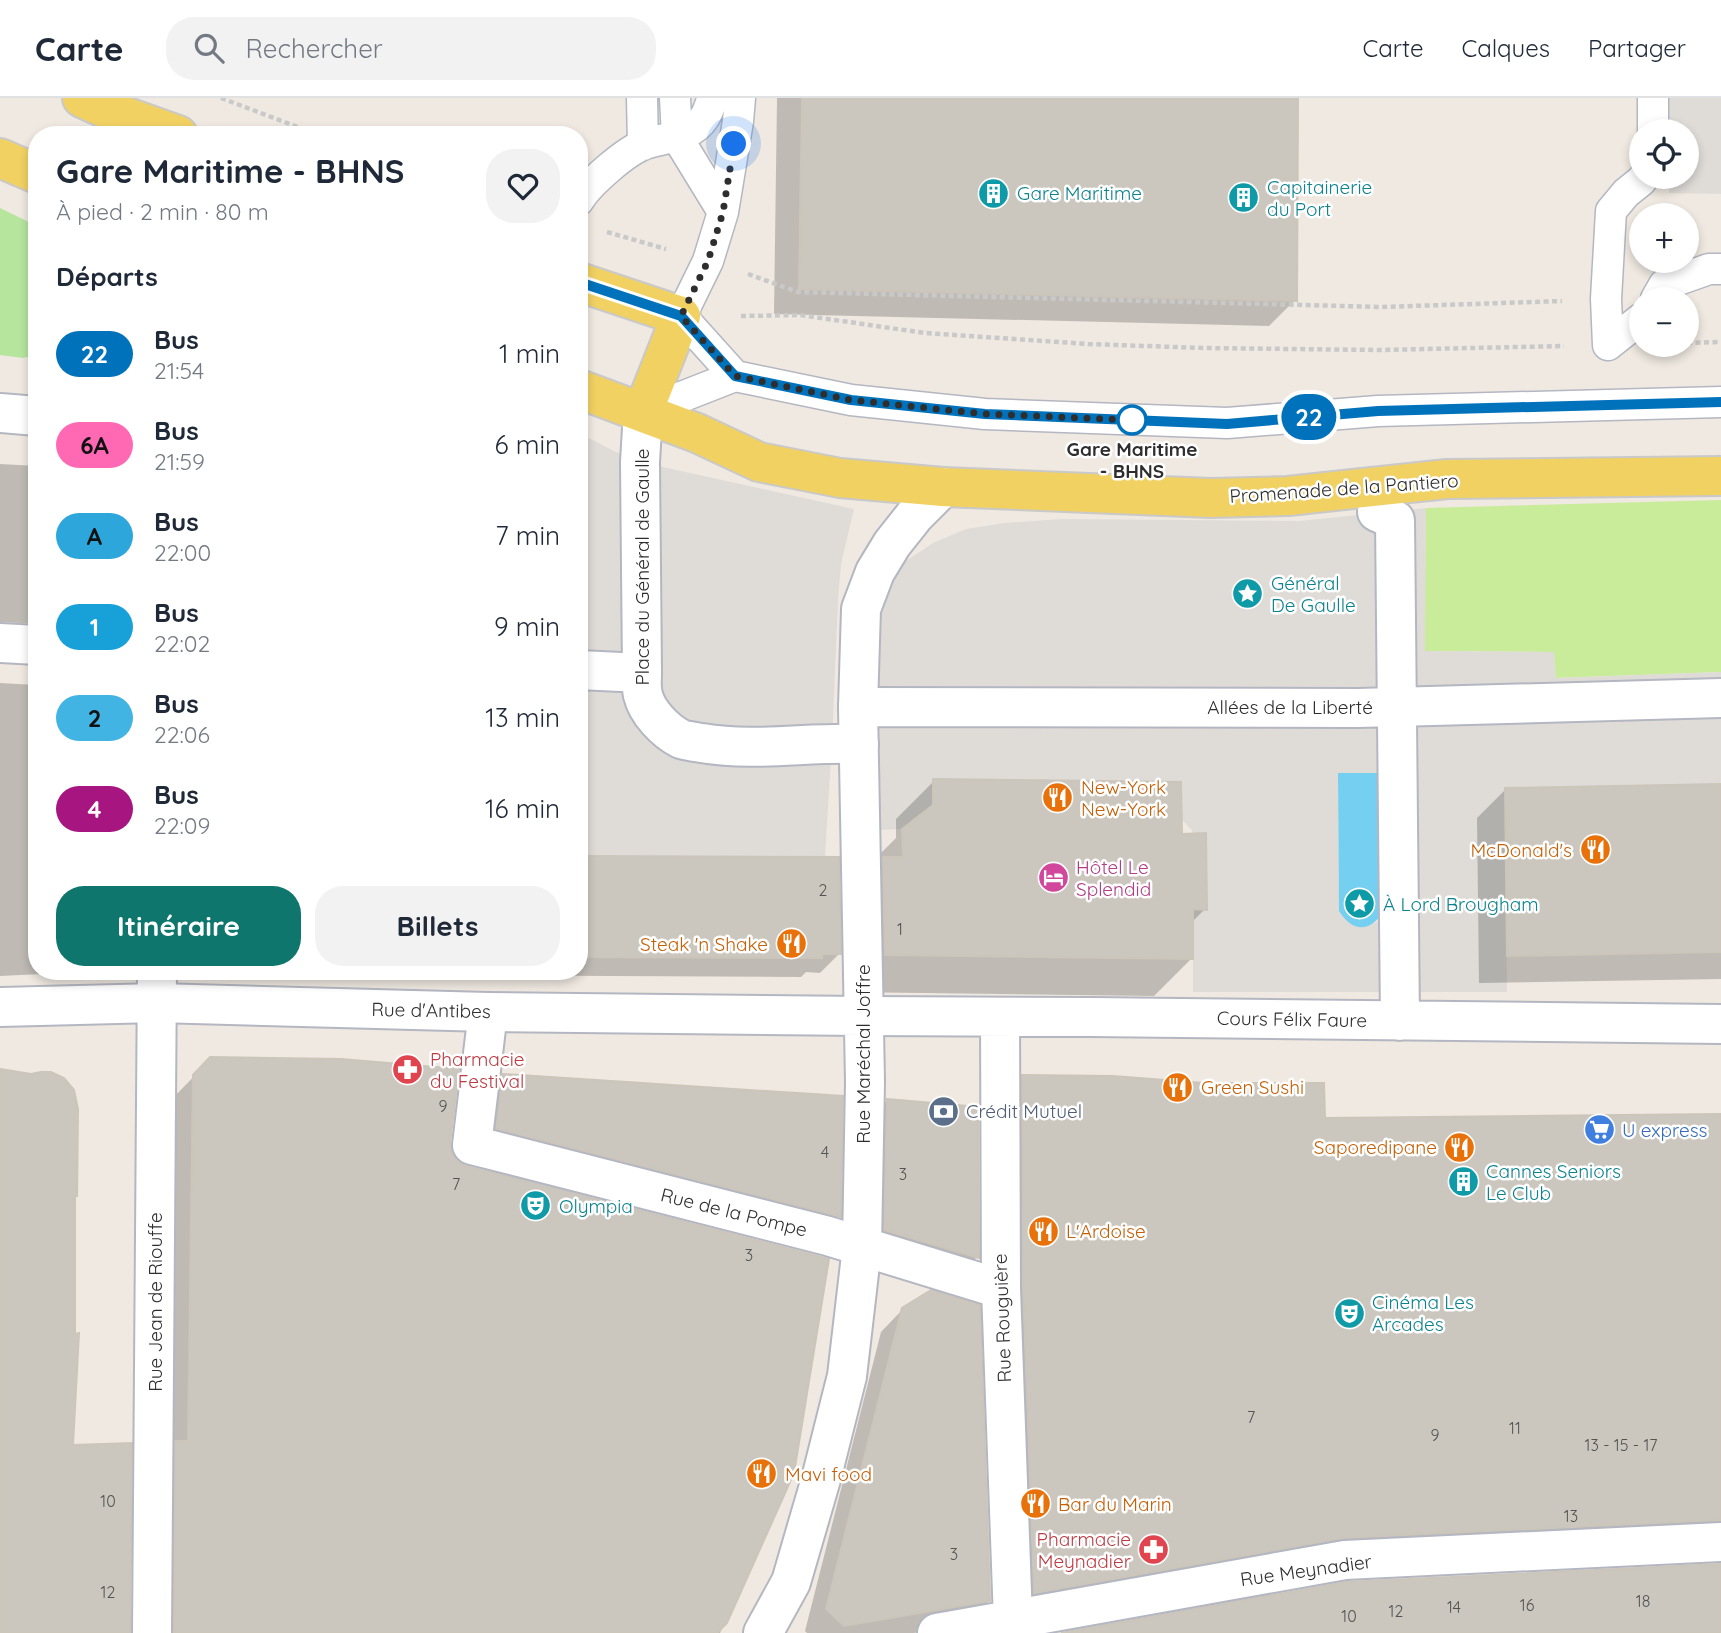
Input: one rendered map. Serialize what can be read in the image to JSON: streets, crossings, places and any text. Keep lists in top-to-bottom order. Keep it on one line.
{"streets":{"main road":["Promenade de la Pantiero"],"street":["Place du Général de Gaulle","Allées de la Liberté","Rue d'Antibes","Cours Félix Faure","Rue Maréchal Joffre","Rue de la Pompe","Rue Jean de Riouffe","Rue Rouguière","Rue Meynadier"]},"crossings":[["Promenade de la Pantiero","Place du Général de Gaulle"],["Promenade de la Pantiero","Rue Maréchal Joffre"],["Place du Général de Gaulle","Rue Maréchal Joffre"],["Allées de la Liberté","Rue Maréchal Joffre"],["Rue d'Antibes","Cours Félix Faure"],["Rue d'Antibes","Rue Maréchal Joffre"],["Rue d'Antibes","Rue de la Pompe"],["Rue d'Antibes","Rue Jean de Riouffe"],["Cours Félix Faure","Rue Maréchal Joffre"],["Cours Félix Faure","Rue Rouguière"],["Rue Maréchal Joffre","Rue de la Pompe"],["Rue de la Pompe","Rue Rouguière"],["Rue Rouguière","Rue Meynadier"]],"places":{"building":["Gare Maritime","Capitainerie du Port","Cannes Seniors Le Club"],"other":["Gare Maritime - BHNS"],"place":["Général De Gaulle","À Lord Brougham"],"restaurant":["New-York New-York","McDonald's","Steak 'n Shake","Green Sushi","Saporedipane","L'Ardoise","Mavi food","Bar du Marin"],"hotel":["Hôtel Le Splendid"],"pharmacy":["Pharmacie du Festival","Pharmacie Meynadier"],"bank":["Crédit Mutuel"],"supermarket":["U express"],"theatre":["Olympia","Cinéma Les Arcades"]},"lines":["bus line 22"],"house_numbers":["2","1","9","4","3","7","3","7","11","9","13 - 15 - 17","10","13","3","12","18","16","14","12","10"],"page":{"header":"Carte","search":"Rechercher","nav":["Carte","Calques","Partager"],"on_map":"22","map_buttons":["+","−"],"heading":[["Gare Maritime - BHNS","À pied · 2 min · 80 m"],"Départs"],"list":[{"mark":"22","name":"Bus","note":"21:54","value":"1 min"},{"mark":"6A","name":"Bus","note":"21:59","value":"6 min"},{"mark":"A","name":"Bus","note":"22:00","value":"7 min"},{"mark":"1","name":"Bus","note":"22:02","value":"9 min"},{"mark":"2","name":"Bus","note":"22:06","value":"13 min"},{"mark":"4","name":"Bus","note":"22:09","value":"16 min"}],"buttons":["Itinéraire","Billets"]}}
